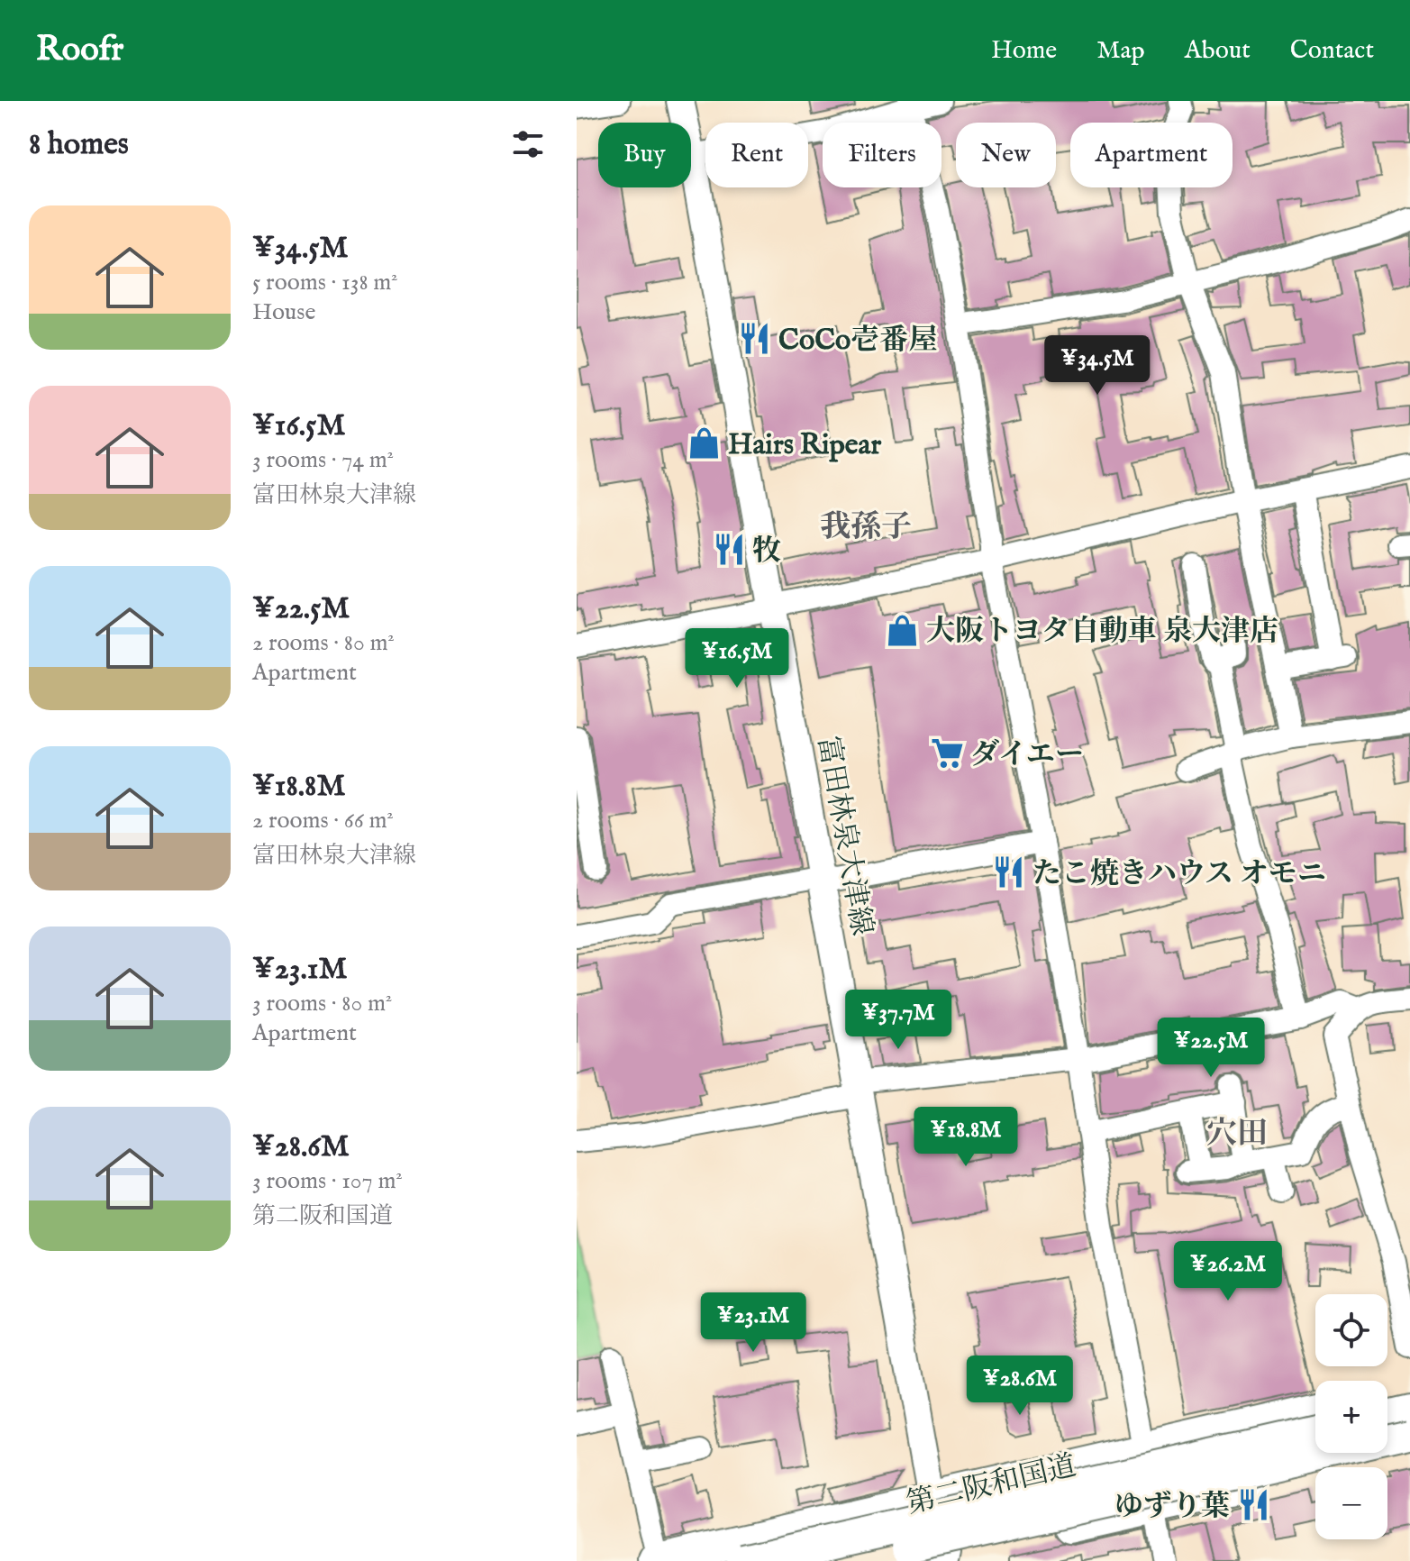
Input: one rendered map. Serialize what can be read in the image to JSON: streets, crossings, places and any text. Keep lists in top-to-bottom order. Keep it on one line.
{"streets":{"highway":["第二阪和国道"],"main road":["富田林泉大津線"]},"crossings":[["富田林泉大津線","第二阪和国道"]],"districts":["我孫子","穴田"],"places":{"restaurant":["CoCo壱番屋","牧","たこ焼きハウス オモニ","ゆずり葉"],"shop":["Hairs Ripear","大阪トヨタ自動車 泉大津店"],"supermarket":["ダイエー"]},"page":{"header":"Roofr","nav":["Home","Map","About","Contact"],"heading":"8 homes","chip":["Buy","Rent","Filters","New","Apartment"],"list":[{"name":"¥34.5M","note":"5 rooms · 138 m² · House"},{"name":"¥16.5M","note":"3 rooms · 74 m² · 富田林泉大津線"},{"name":"¥22.5M","note":"2 rooms · 80 m² · Apartment"},{"name":"¥18.8M","note":"2 rooms · 66 m² · 富田林泉大津線"},{"name":"¥23.1M","note":"3 rooms · 80 m² · Apartment"},{"name":"¥28.6M","note":"3 rooms · 107 m² · 第二阪和国道"}],"price":["¥34.5M","¥16.5M","¥37.7M","¥22.5M","¥18.8M","¥26.2M","¥23.1M","¥28.6M"],"map_buttons":["+","−"]}}
